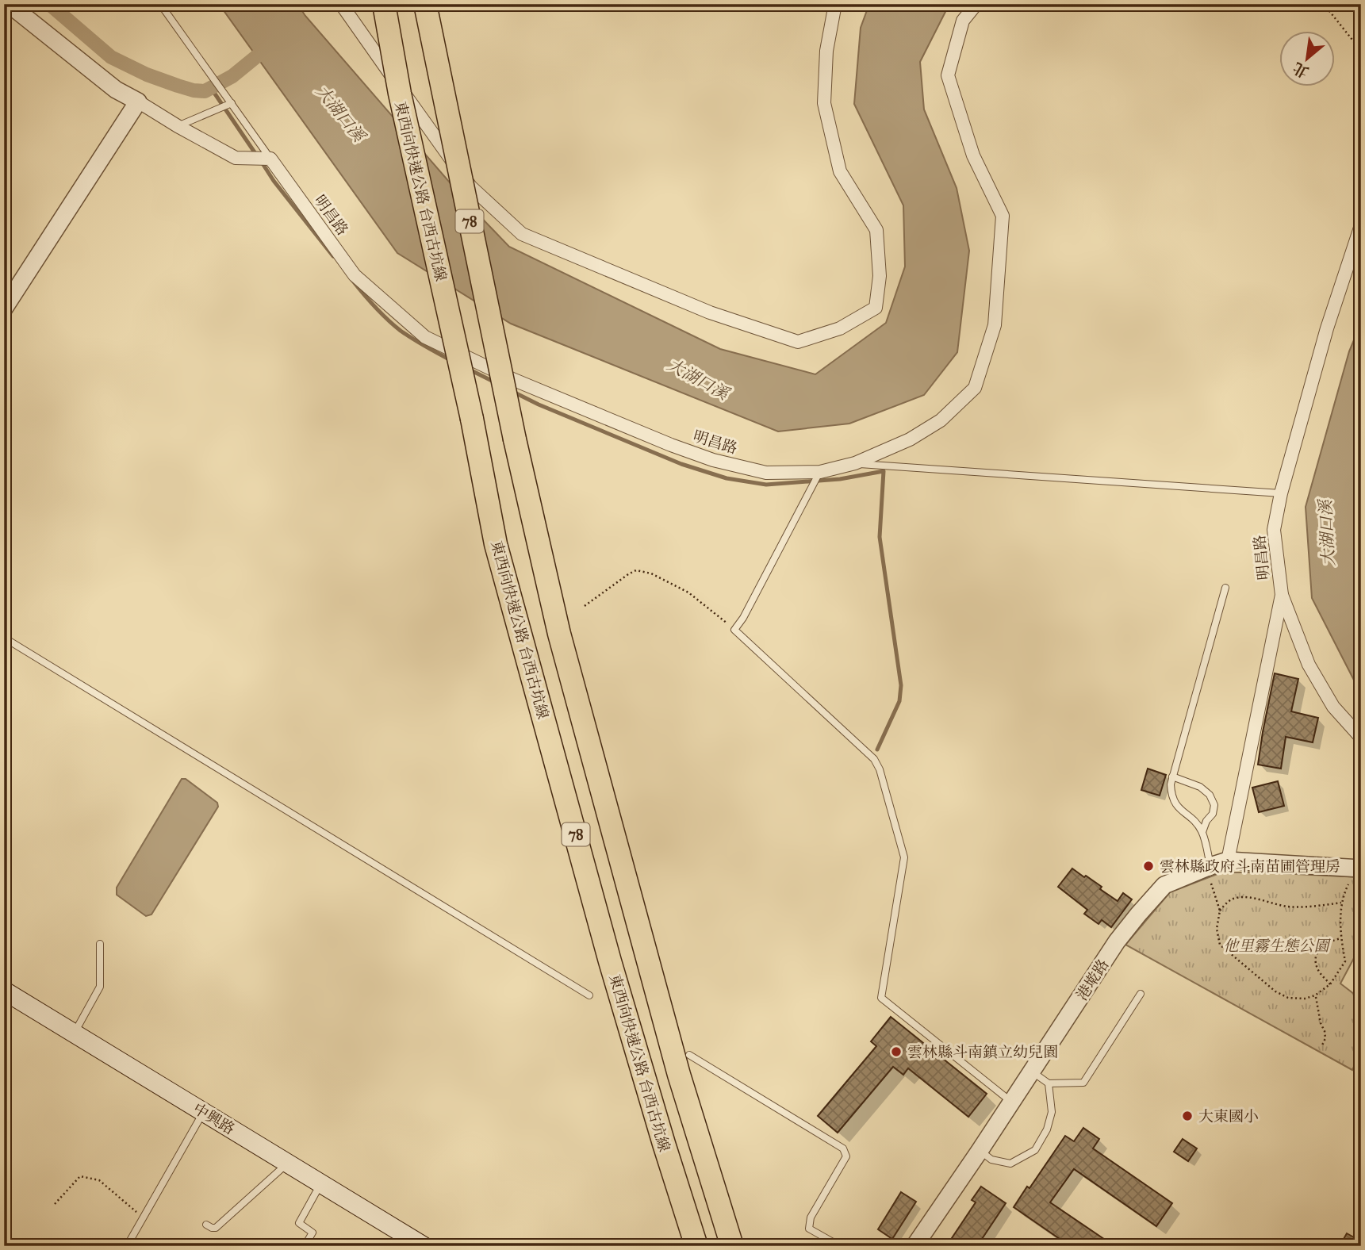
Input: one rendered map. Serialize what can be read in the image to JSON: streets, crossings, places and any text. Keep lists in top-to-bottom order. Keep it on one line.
{"streets":{"highway":["東西向快速公路 台西古坑線","78"],"main road":["中興路"],"street":["明昌路","港墘路"]},"crossings":[["明昌路","港墘路"]],"water":["大湖口溪"],"parks":["他里霧生態公園"],"places":["雲林縣政府斗南苗圃管理房","雲林縣斗南鎮立幼兒園","大東國小"],"north":"bottom left"}
